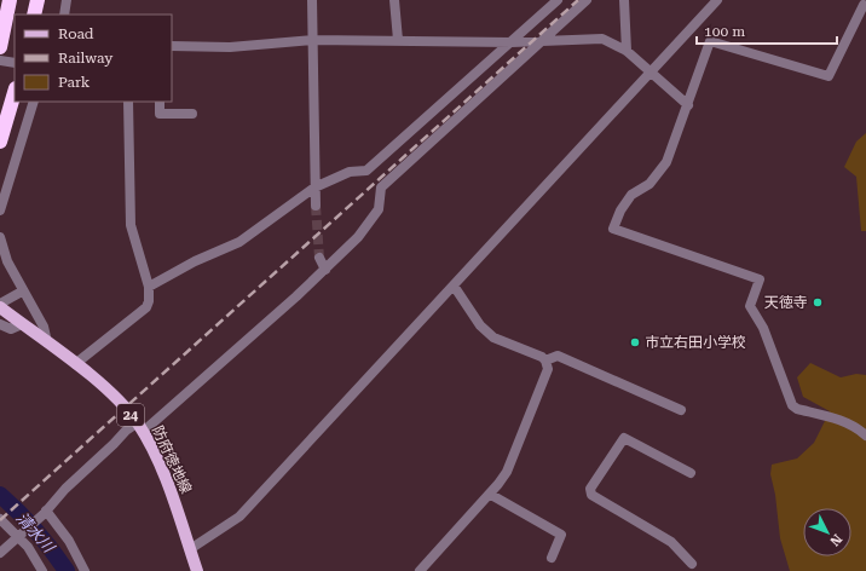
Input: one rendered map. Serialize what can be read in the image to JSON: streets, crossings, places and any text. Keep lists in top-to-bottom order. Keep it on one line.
{"streets":{"main road":["24","防府徳地線"]},"water":["清水川"],"places":["天徳寺","市立右田小学校"],"legend":["Road","Railway","Park"],"scale_bar":"100 m","north":"bottom right"}
